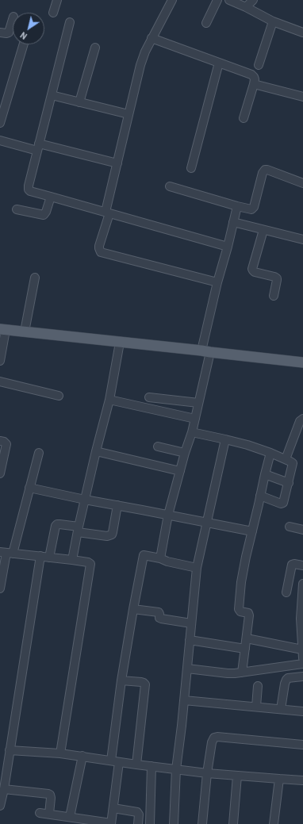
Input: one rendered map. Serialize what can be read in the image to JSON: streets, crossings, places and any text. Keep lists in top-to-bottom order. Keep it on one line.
{"north":"bottom left"}
